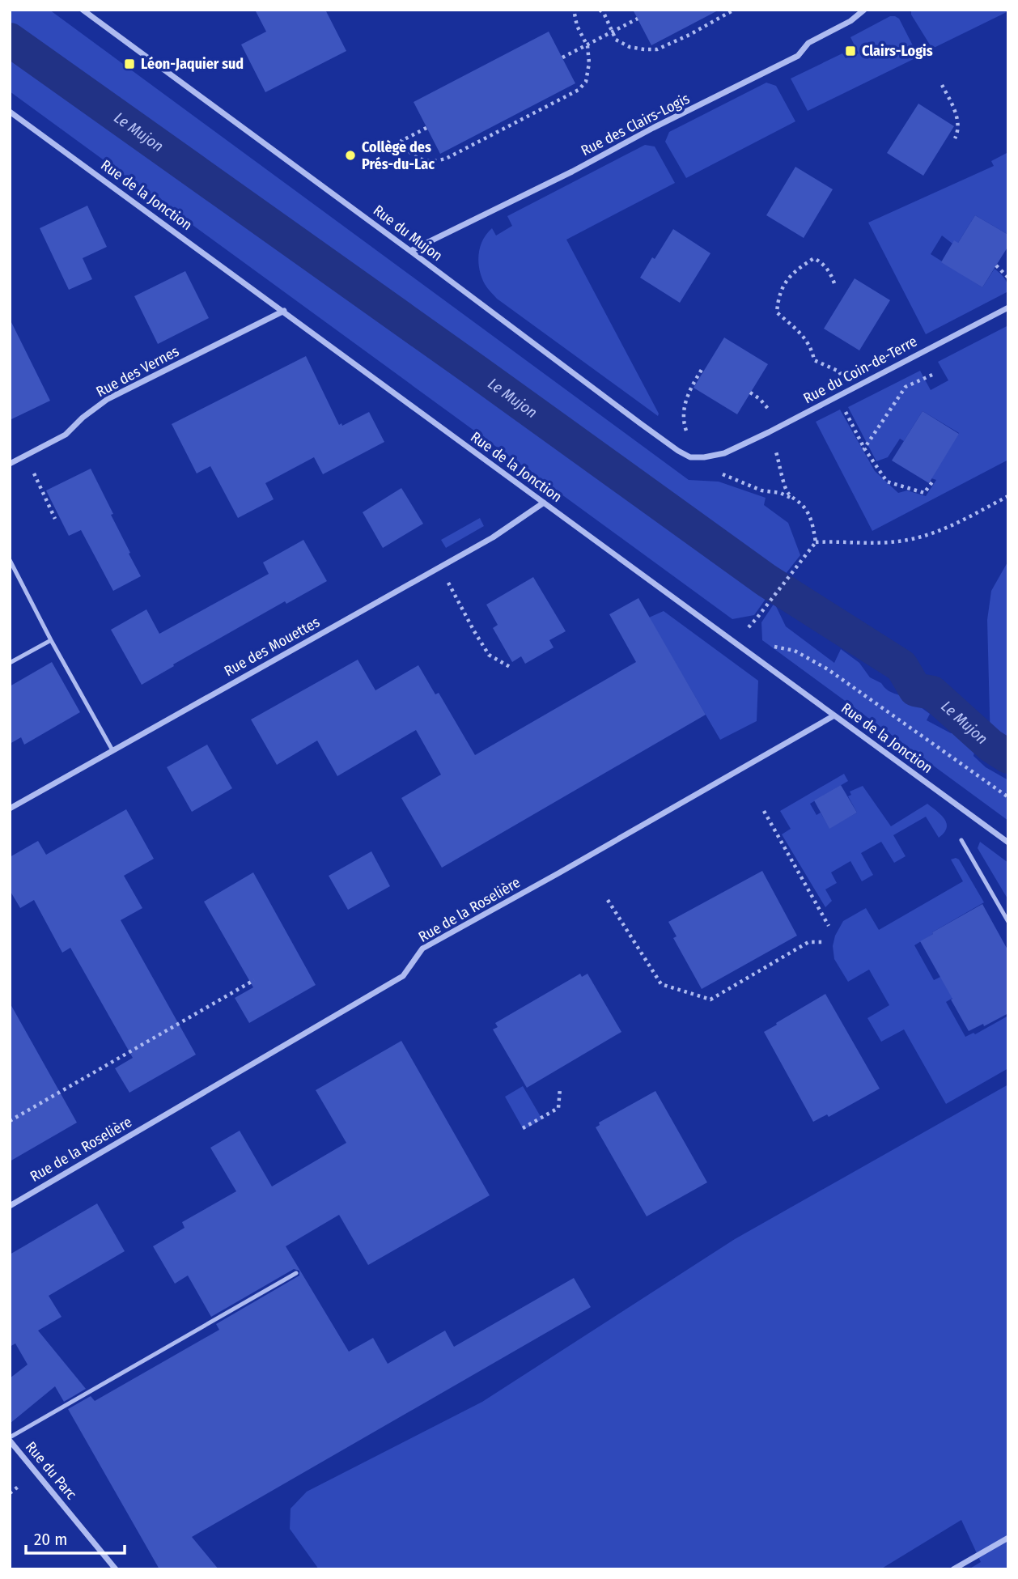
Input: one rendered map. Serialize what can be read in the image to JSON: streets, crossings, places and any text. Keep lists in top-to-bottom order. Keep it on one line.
{"streets":{"street":["Rue des Clairs-Logis","Rue de la Jonction","Rue du Mujon","Rue du Coin-de-Terre","Rue des Vernes","Rue des Mouettes","Rue de la Roselière","Rue du Parc"]},"crossings":[["Rue des Clairs-Logis","Rue du Mujon"],["Rue de la Jonction","Rue des Vernes"],["Rue de la Jonction","Rue des Mouettes"],["Rue de la Jonction","Rue de la Roselière"],["Rue du Mujon","Rue du Coin-de-Terre"]],"water":["Le Mujon"],"places":{"transit":["Clairs-Logis","Léon-Jaquier sud"],"other":["Collège des Prés-du-Lac"]},"scale_bar":"20 m"}
